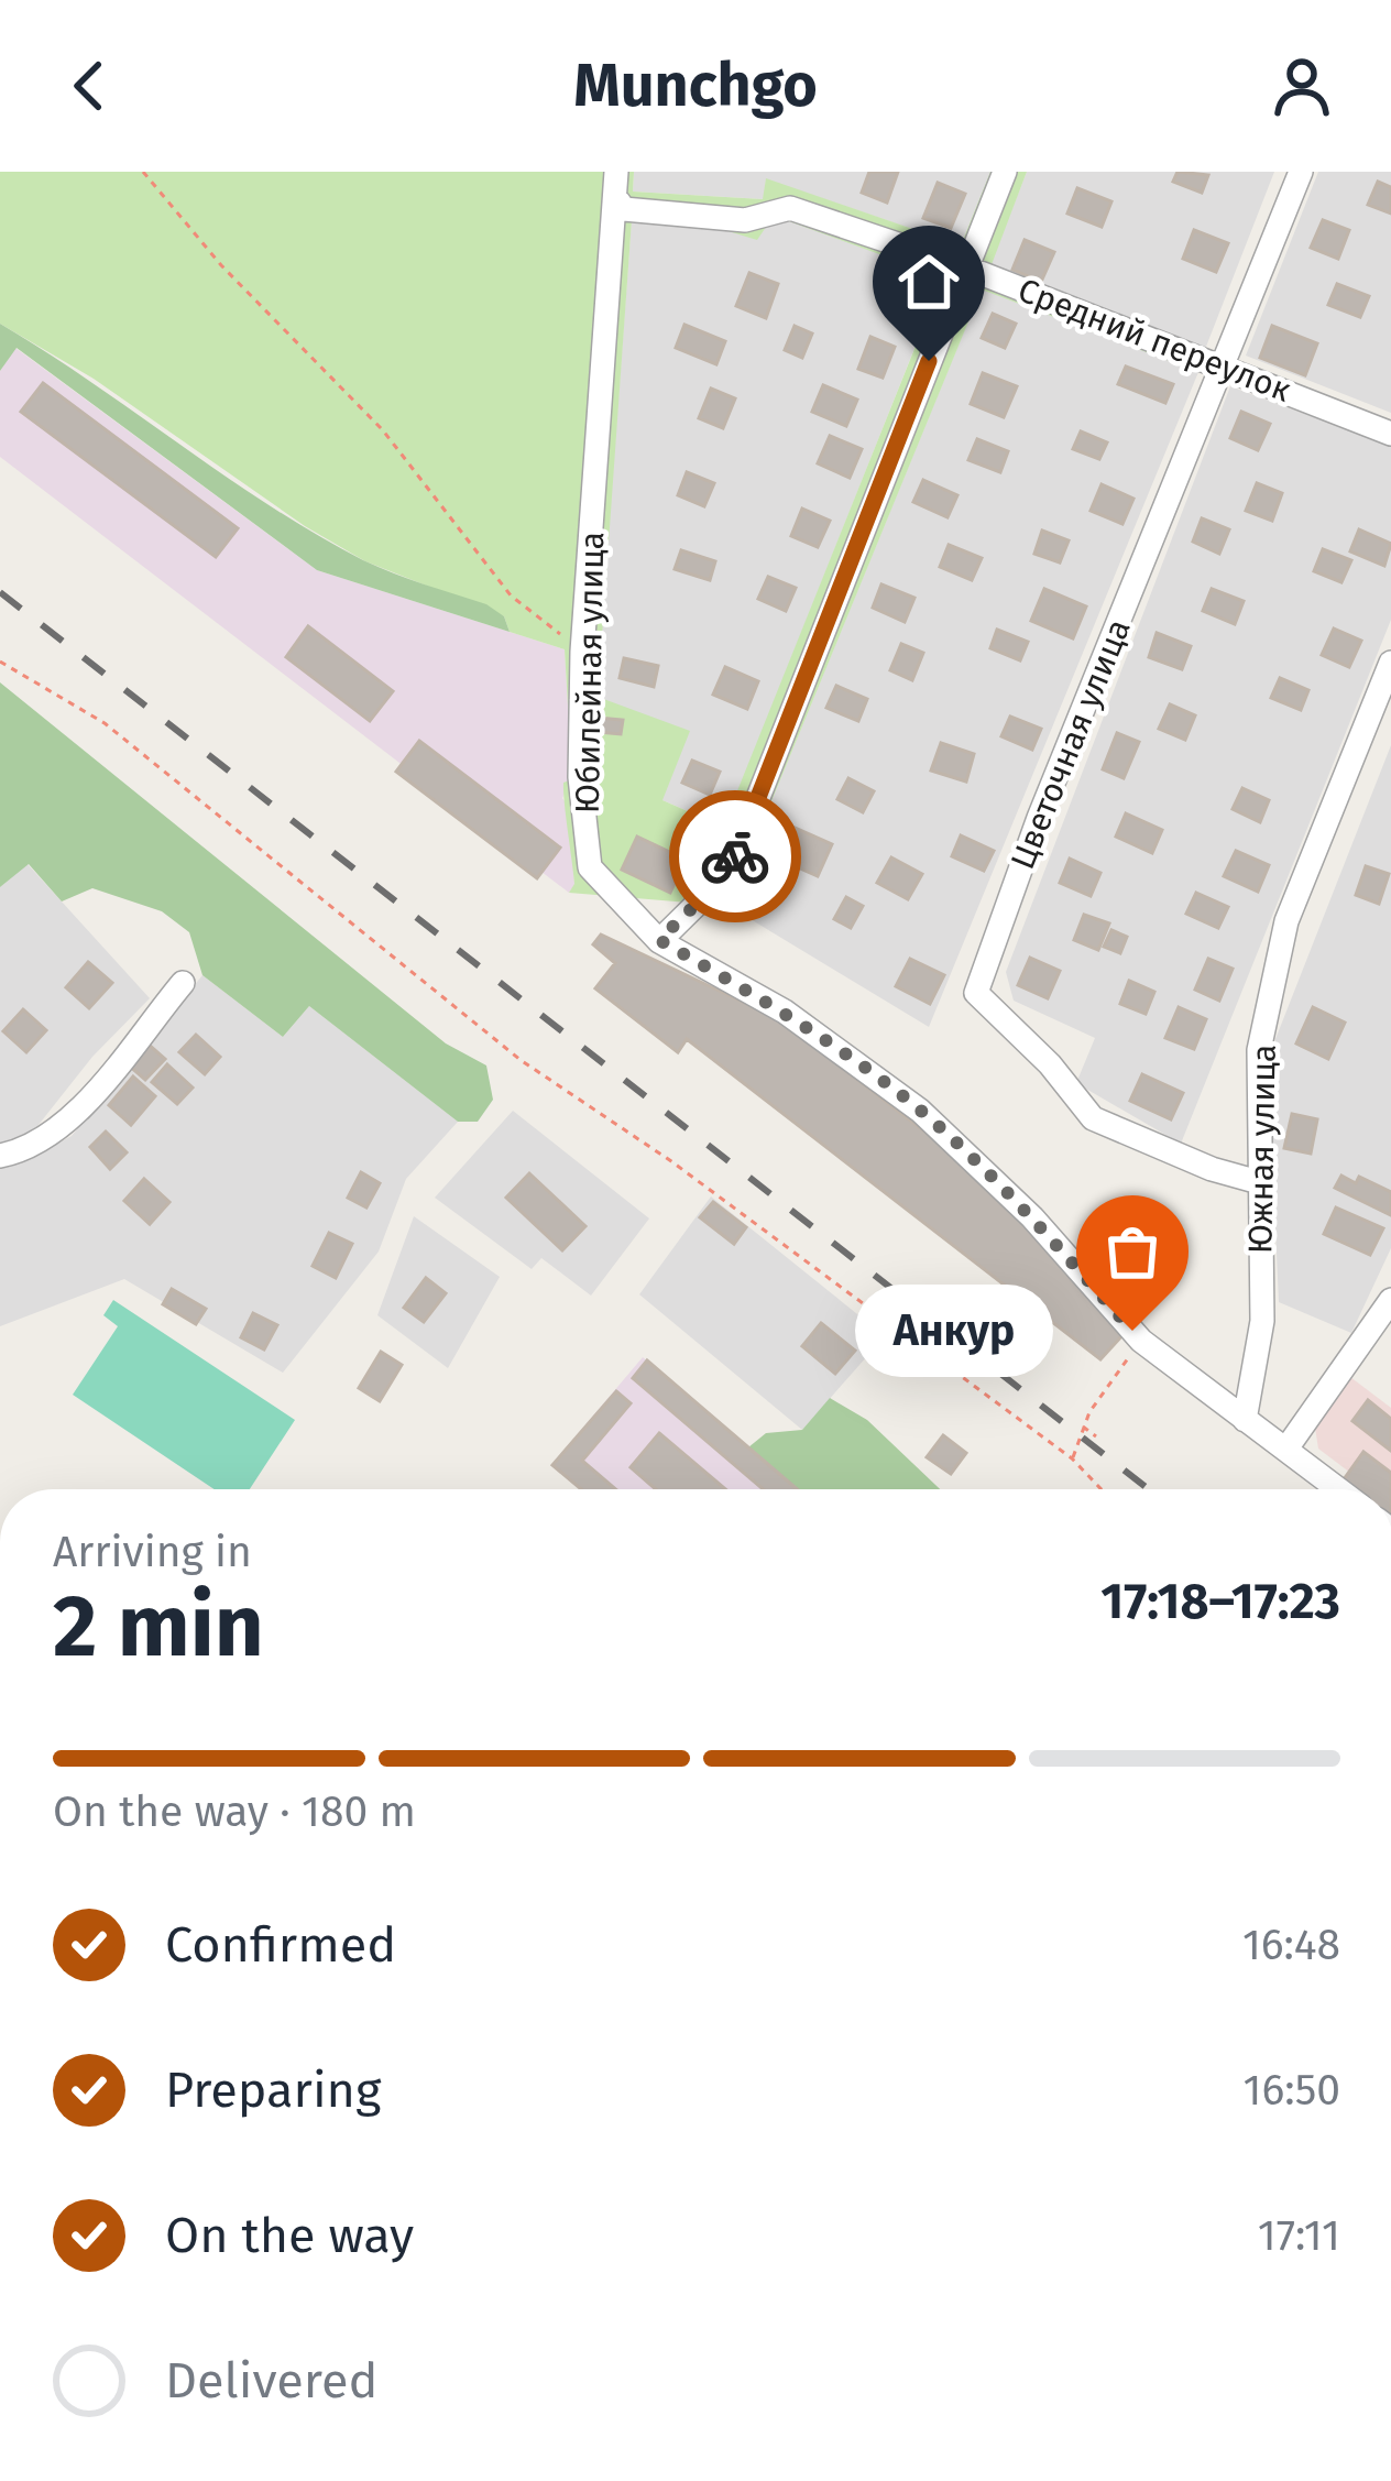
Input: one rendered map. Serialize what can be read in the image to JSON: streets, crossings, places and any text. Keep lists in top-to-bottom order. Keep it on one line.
{"streets":{"street":["Средний переулок","Юбилейная улица","Цветочная улица","Южная улица"]},"crossings":[["Средний переулок","Юбилейная улица"],["Средний переулок","Цветочная улица"],["Юбилейная улица","Южная улица"],["Цветочная улица","Южная улица"]],"places":["Анкур"],"page":{"header":"Munchgo","bubble":"Анкур","heading":["2 min","Arriving in","17:18–17:23"],"bar":"On the way · 180 m","list":[["Confirmed","16:48"],["Preparing","16:50"],["On the way","17:11"],"Delivered"]}}
